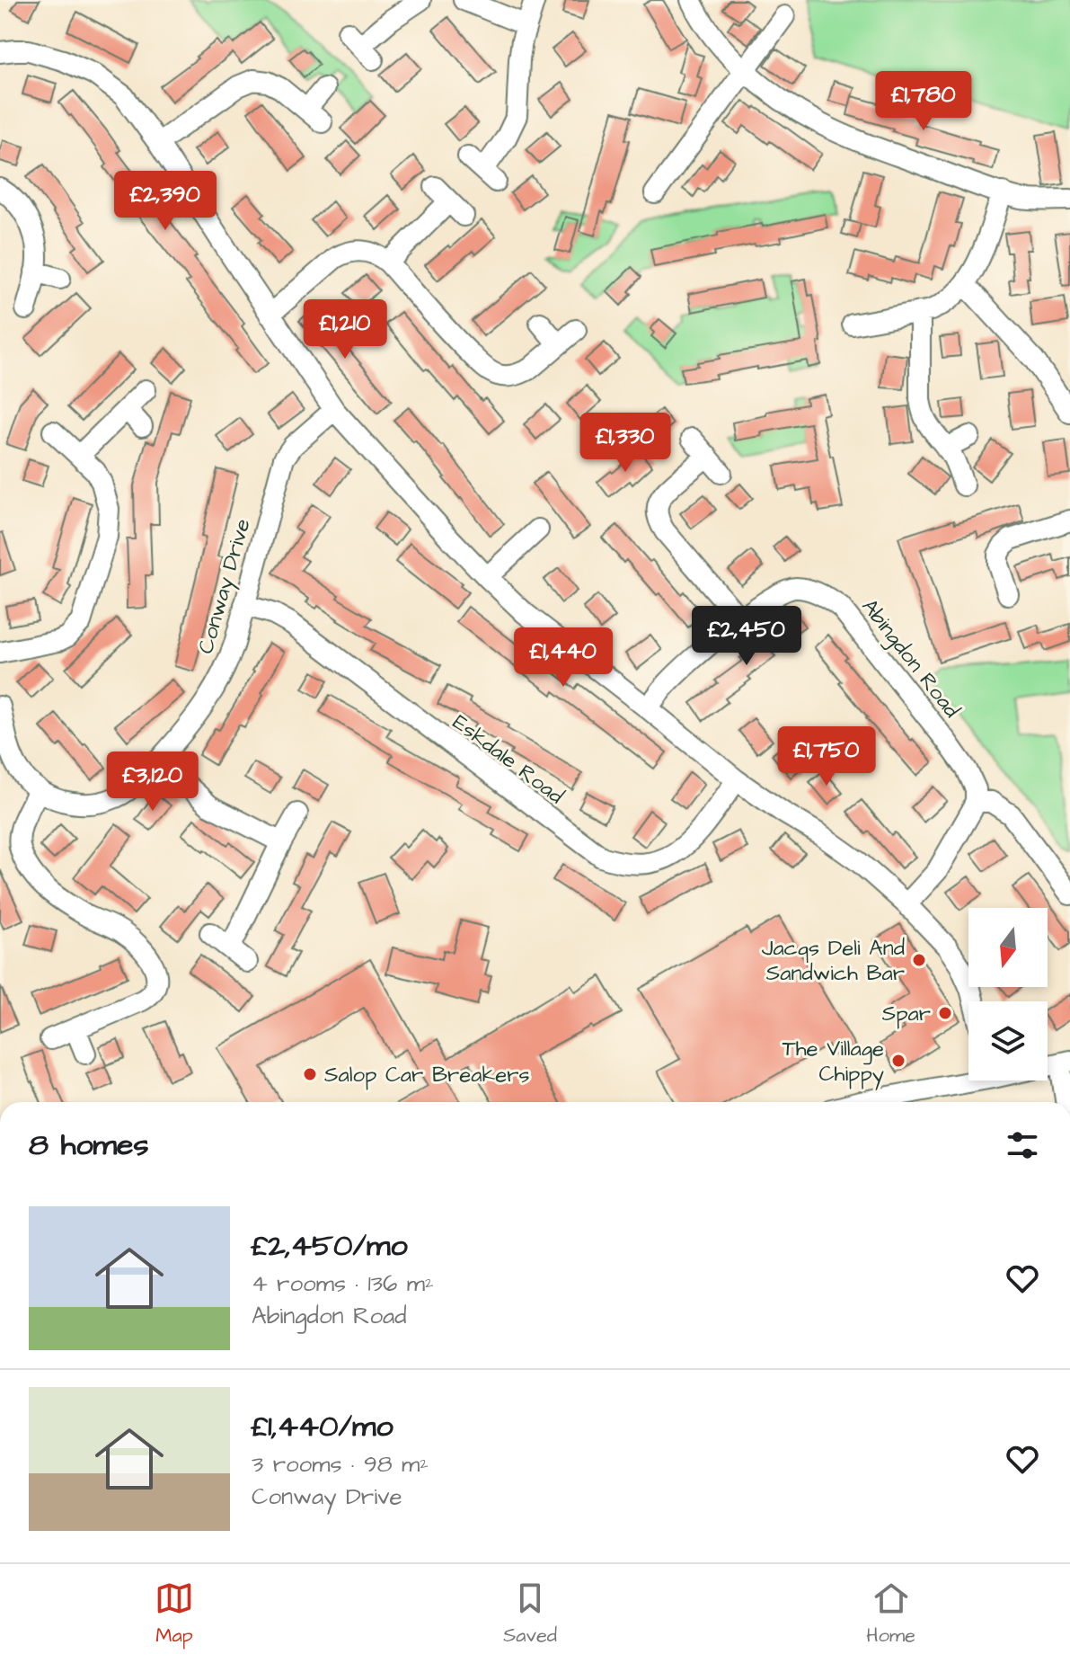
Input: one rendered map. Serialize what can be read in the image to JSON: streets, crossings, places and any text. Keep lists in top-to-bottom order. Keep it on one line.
{"streets":{"street":["Conway Drive","Abingdon Road","Eskdale Road"]},"crossings":[["Conway Drive","Eskdale Road"]],"places":["Jacqs Deli And Sandwich Bar","Spar","The Village Chippy","Salop Car Breakers"],"north":"bottom","page":{"price":["£1,780","£2,390","£1,210","£1,330","£2,450","£1,440","£1,750","£3,120"],"heading":"8 homes","list":[{"name":"£2,450/mo","note":"4 rooms · 136 m² · Abingdon Road"},{"name":"£1,440/mo","note":"3 rooms · 98 m² · Conway Drive"}],"tabs":["Map","Saved","Home"]}}
